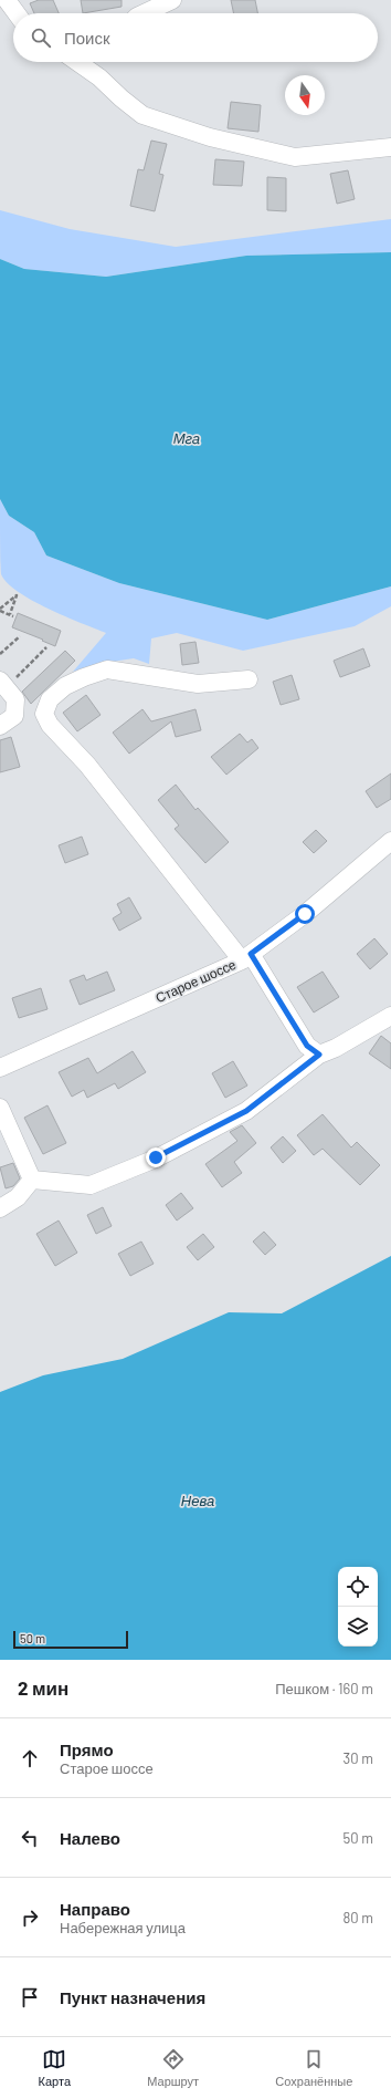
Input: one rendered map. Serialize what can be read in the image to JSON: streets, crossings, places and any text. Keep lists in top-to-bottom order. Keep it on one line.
{"streets":{"street":["Старое шоссе"]},"water":["Мга","Нева"],"scale_bar":"50 m","north":"bottom","page":{"search":"Поиск","scale":"50 m","heading":["2 мин","Пешком · 160 m"],"list":[["Прямо","Старое шоссе","30 m"],["Налево","50 m"],["Направо","Набережная улица","80 m"],"Пункт назначения"],"nav":["Карта","Маршрут","Сохранённые"]}}
